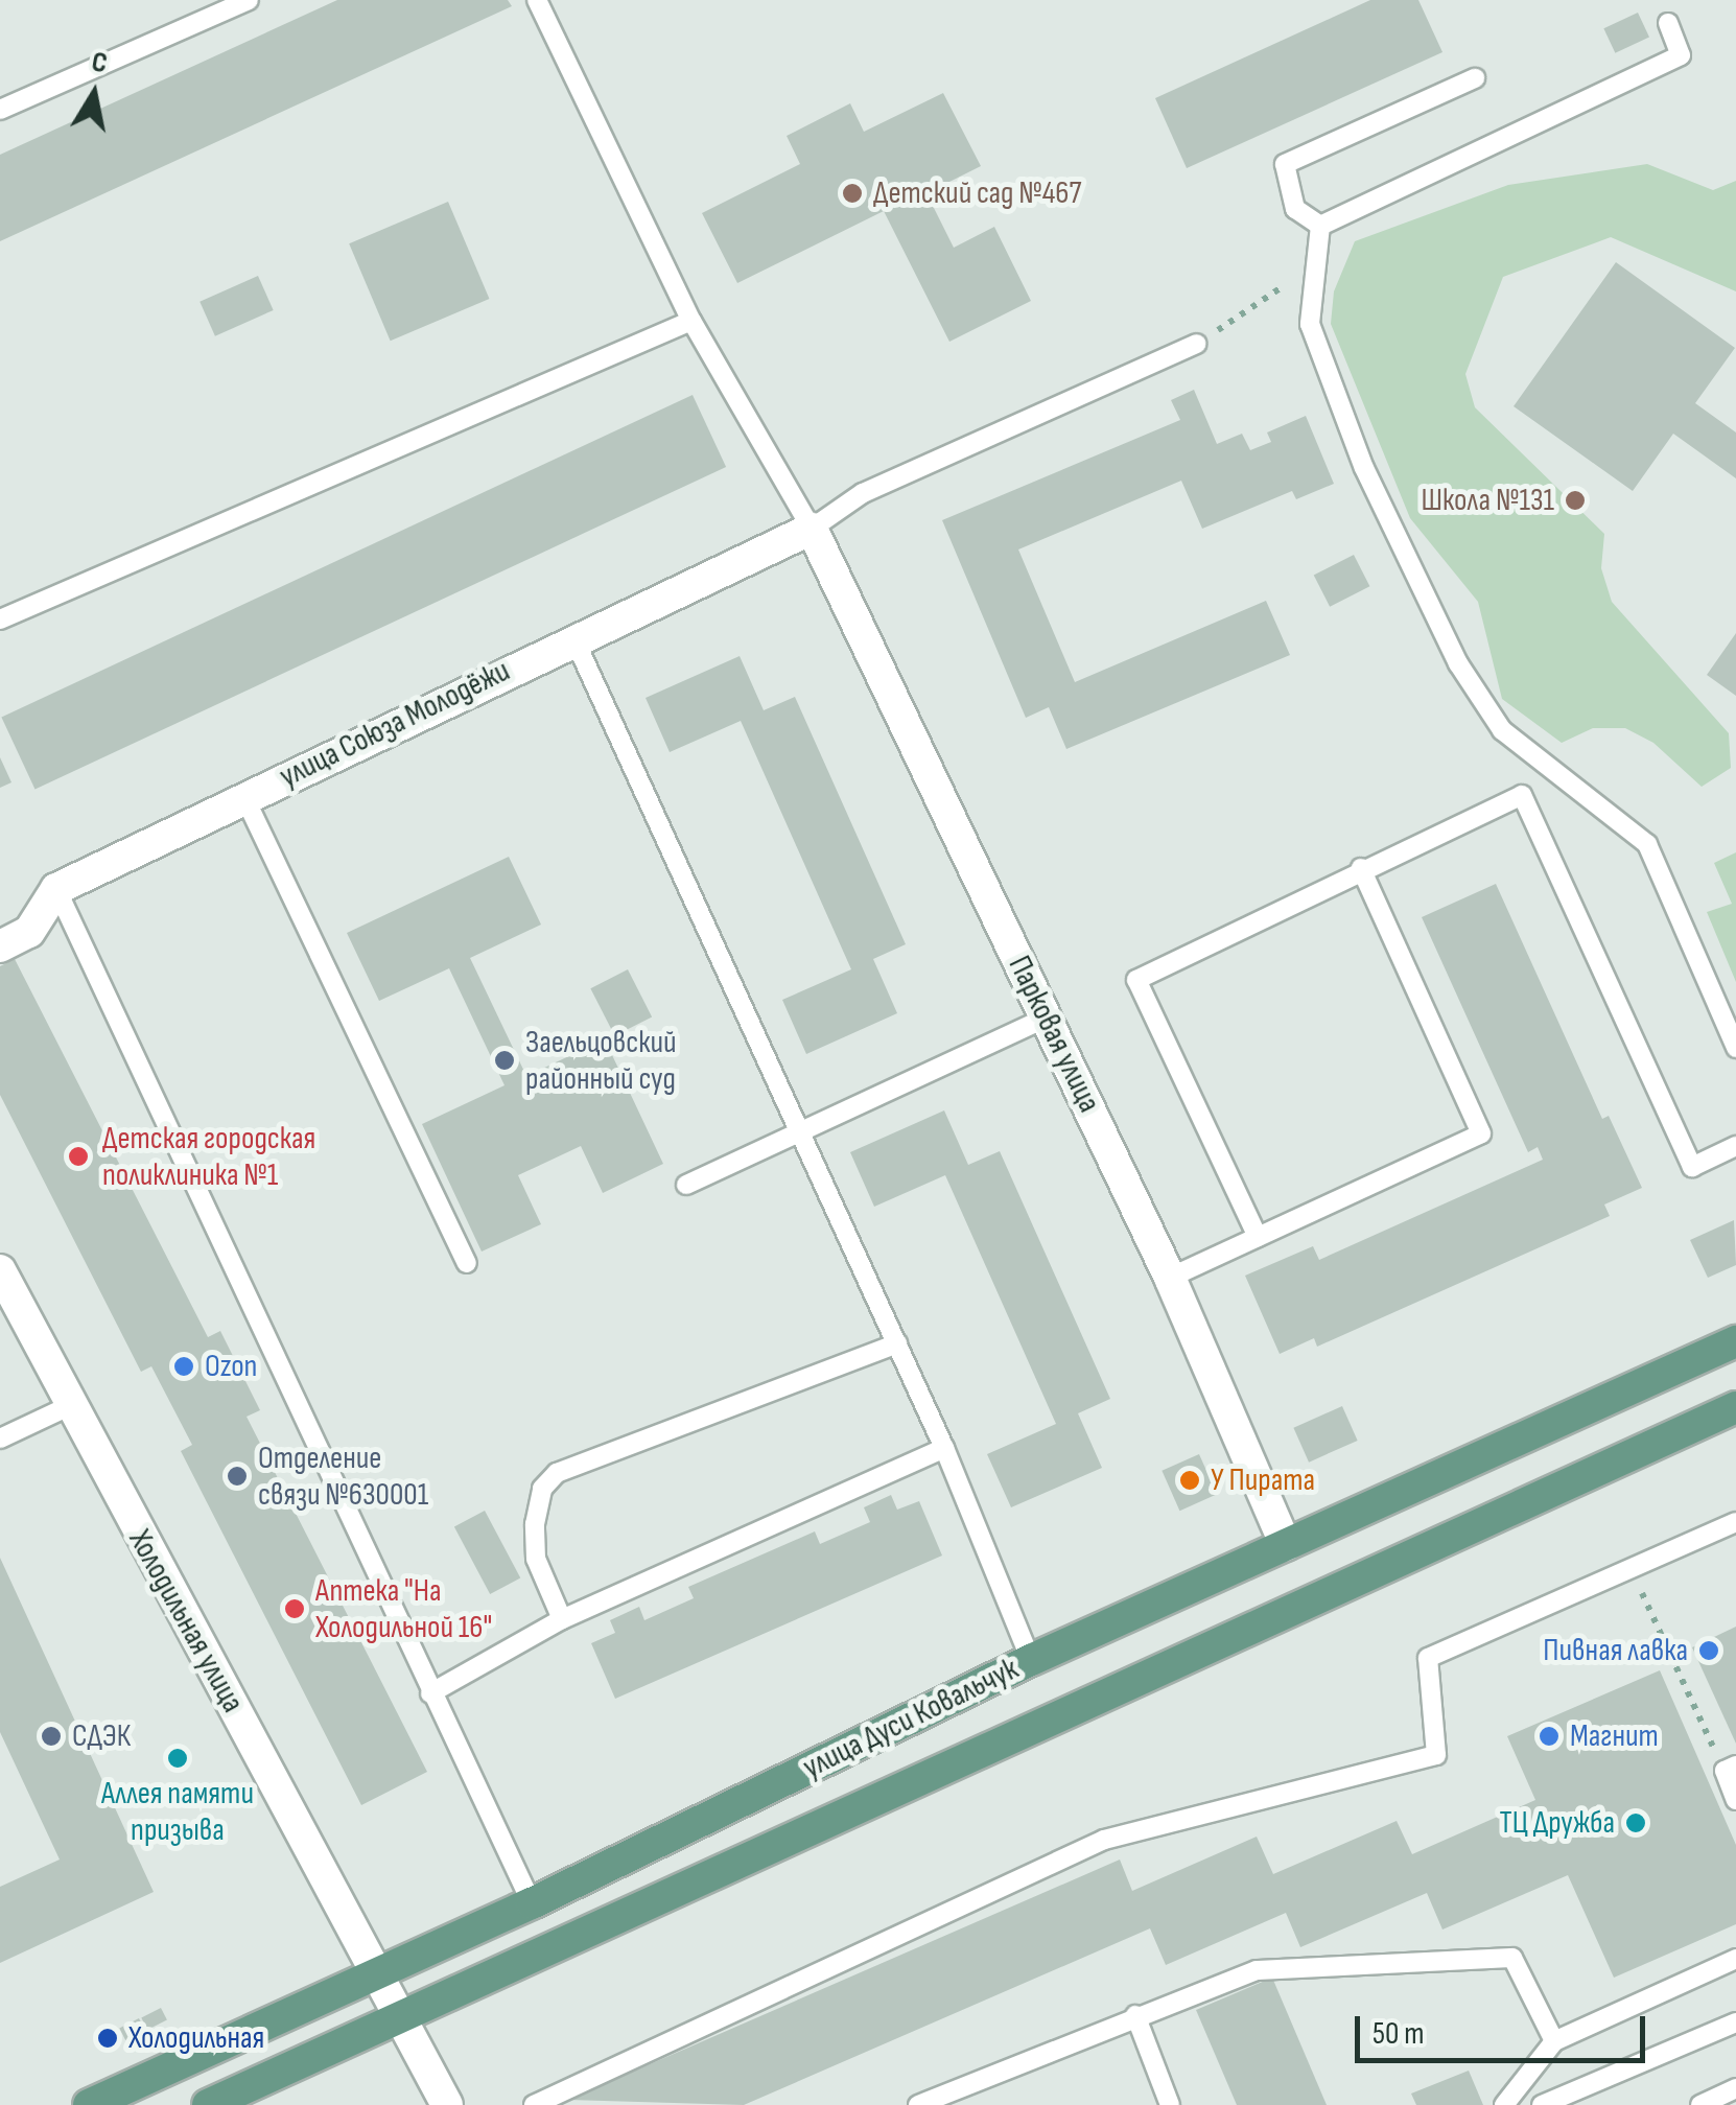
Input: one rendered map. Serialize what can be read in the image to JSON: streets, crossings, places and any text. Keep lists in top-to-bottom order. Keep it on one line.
{"streets":{"main road":["улица Дуси Ковальчук"],"street":["улица Союза Молодёжи","Парковая улица","Холодильная улица"]},"crossings":[["улица Союза Молодёжи","Парковая улица"],["Парковая улица","улица Дуси Ковальчук"],["Холодильная улица","улица Дуси Ковальчук"]],"places":["Детский сад №467","Школа №131","Заельцовский районный суд","Детская городская поликлиника №1","Ozon","Отделение связи №630001","У Пирата","Аптека \"На Холодильной 16\"","Пивная лавка","СДЭК","Магнит","Аллея памяти призыва","ТЦ Дружба","Холодильная"],"scale_bar":"50 m","north":"top"}
